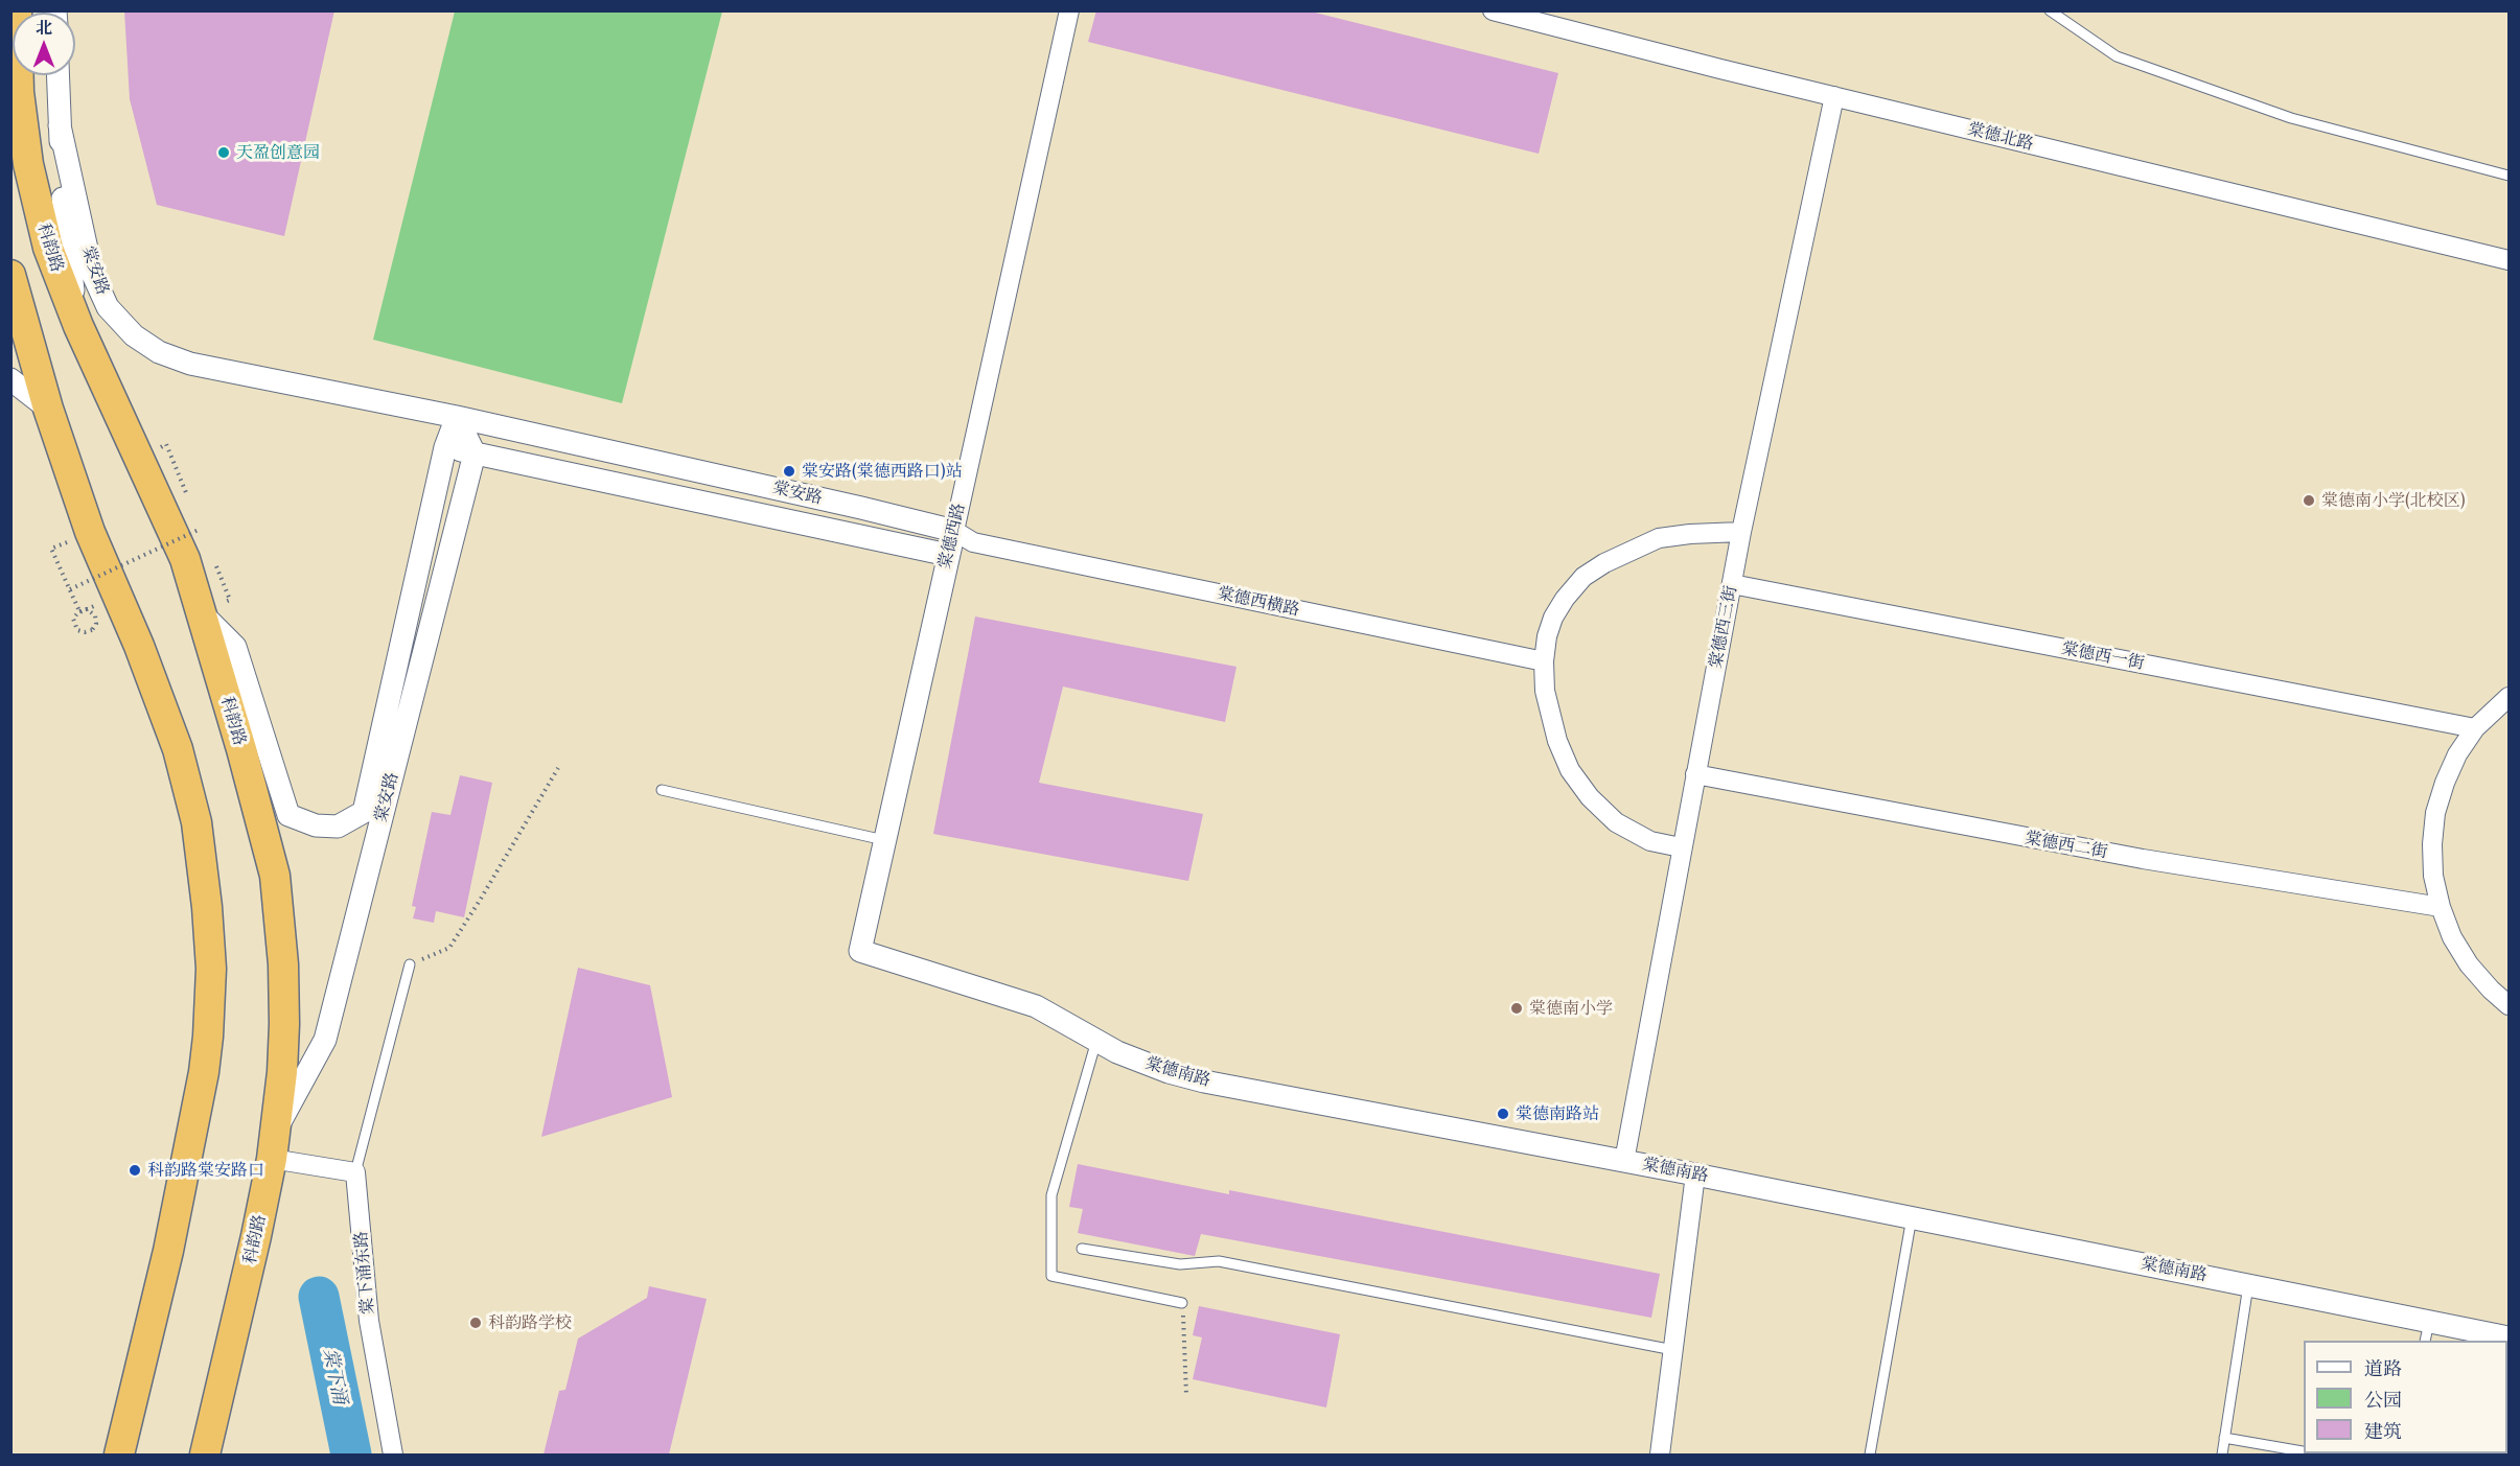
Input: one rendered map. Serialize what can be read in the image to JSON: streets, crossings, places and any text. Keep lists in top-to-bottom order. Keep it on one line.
{"streets":{"highway":["科韵路"],"street":["棠德北路","棠安路","棠德西路","棠德西横路","棠德西三街","棠德西一街","棠德西二街","棠德南路","棠下涌东路"]},"crossings":[["棠德北路","棠德西三街"],["科韵路","棠安路"],["棠安路","棠德西路"],["棠安路","棠德西横路"],["棠德西路","棠德西横路"],["棠德西路","棠德南路"],["棠德西三街","棠德西一街"],["棠德西三街","棠德西二街"],["棠德西三街","棠德南路"]],"water":["棠下涌"],"places":["天盈创意园","棠安路(棠德西路口)站","棠德南小学(北校区)","棠德南小学","棠德南路站","科韵路棠安路口","科韵路学校"],"legend":["道路","公园","建筑"],"north":"top"}
